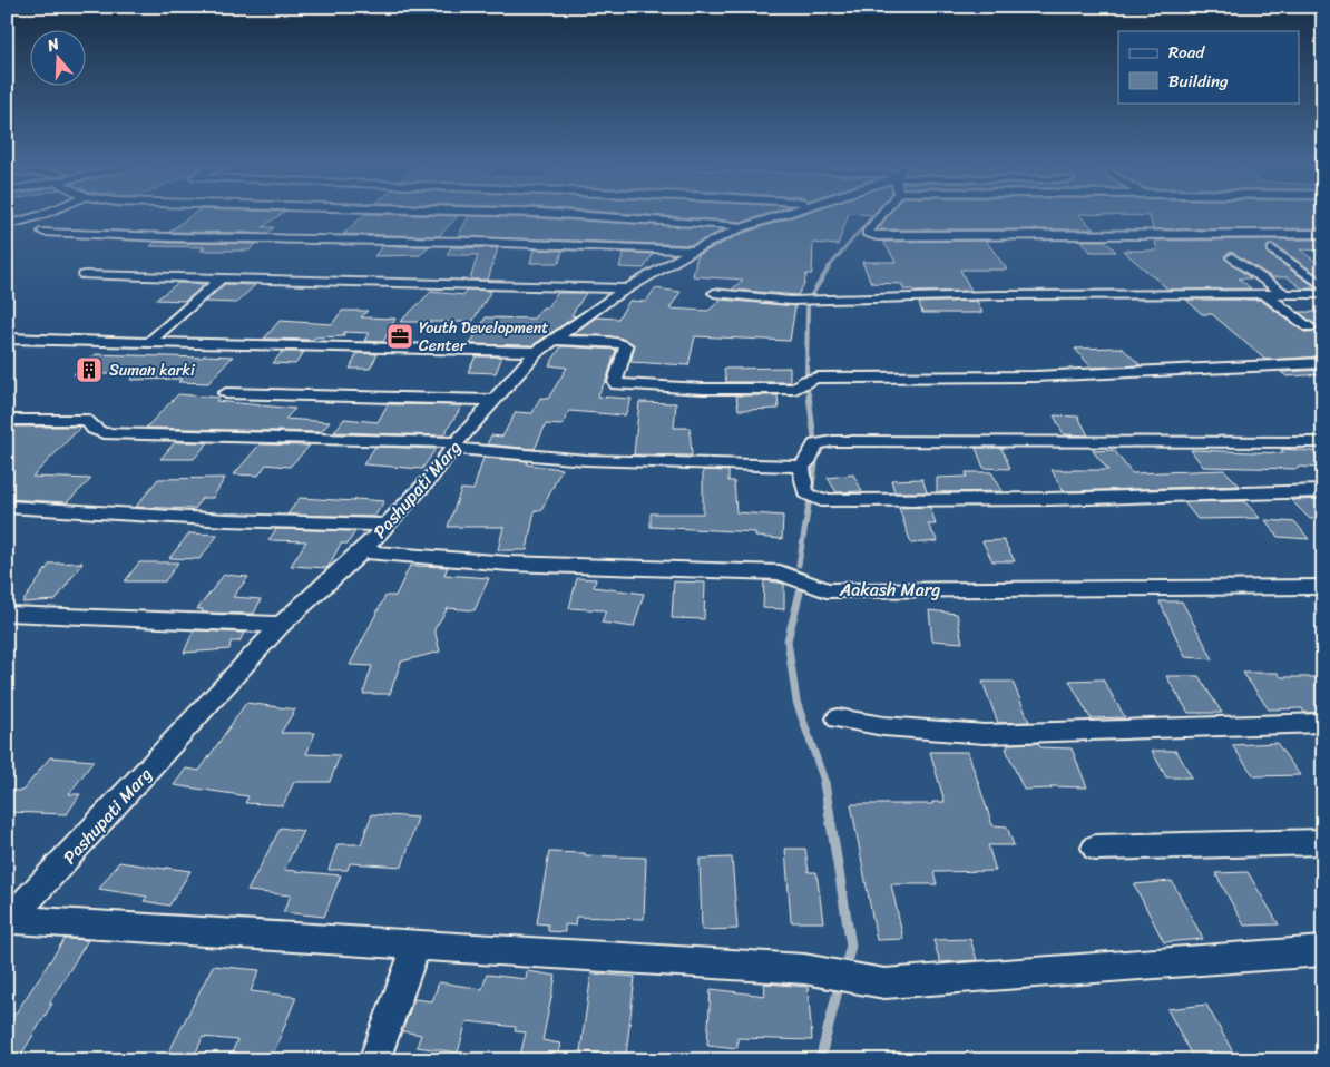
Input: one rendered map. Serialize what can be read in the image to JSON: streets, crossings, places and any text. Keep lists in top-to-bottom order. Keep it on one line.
{"streets":{"street":["Pashupati Marg","Aakash Marg"]},"crossings":[["Pashupati Marg","Aakash Marg"]],"places":{"office":["Youth Development Center"],"building":["Suman karki"]},"legend":["Road","Building"],"north":"top"}
